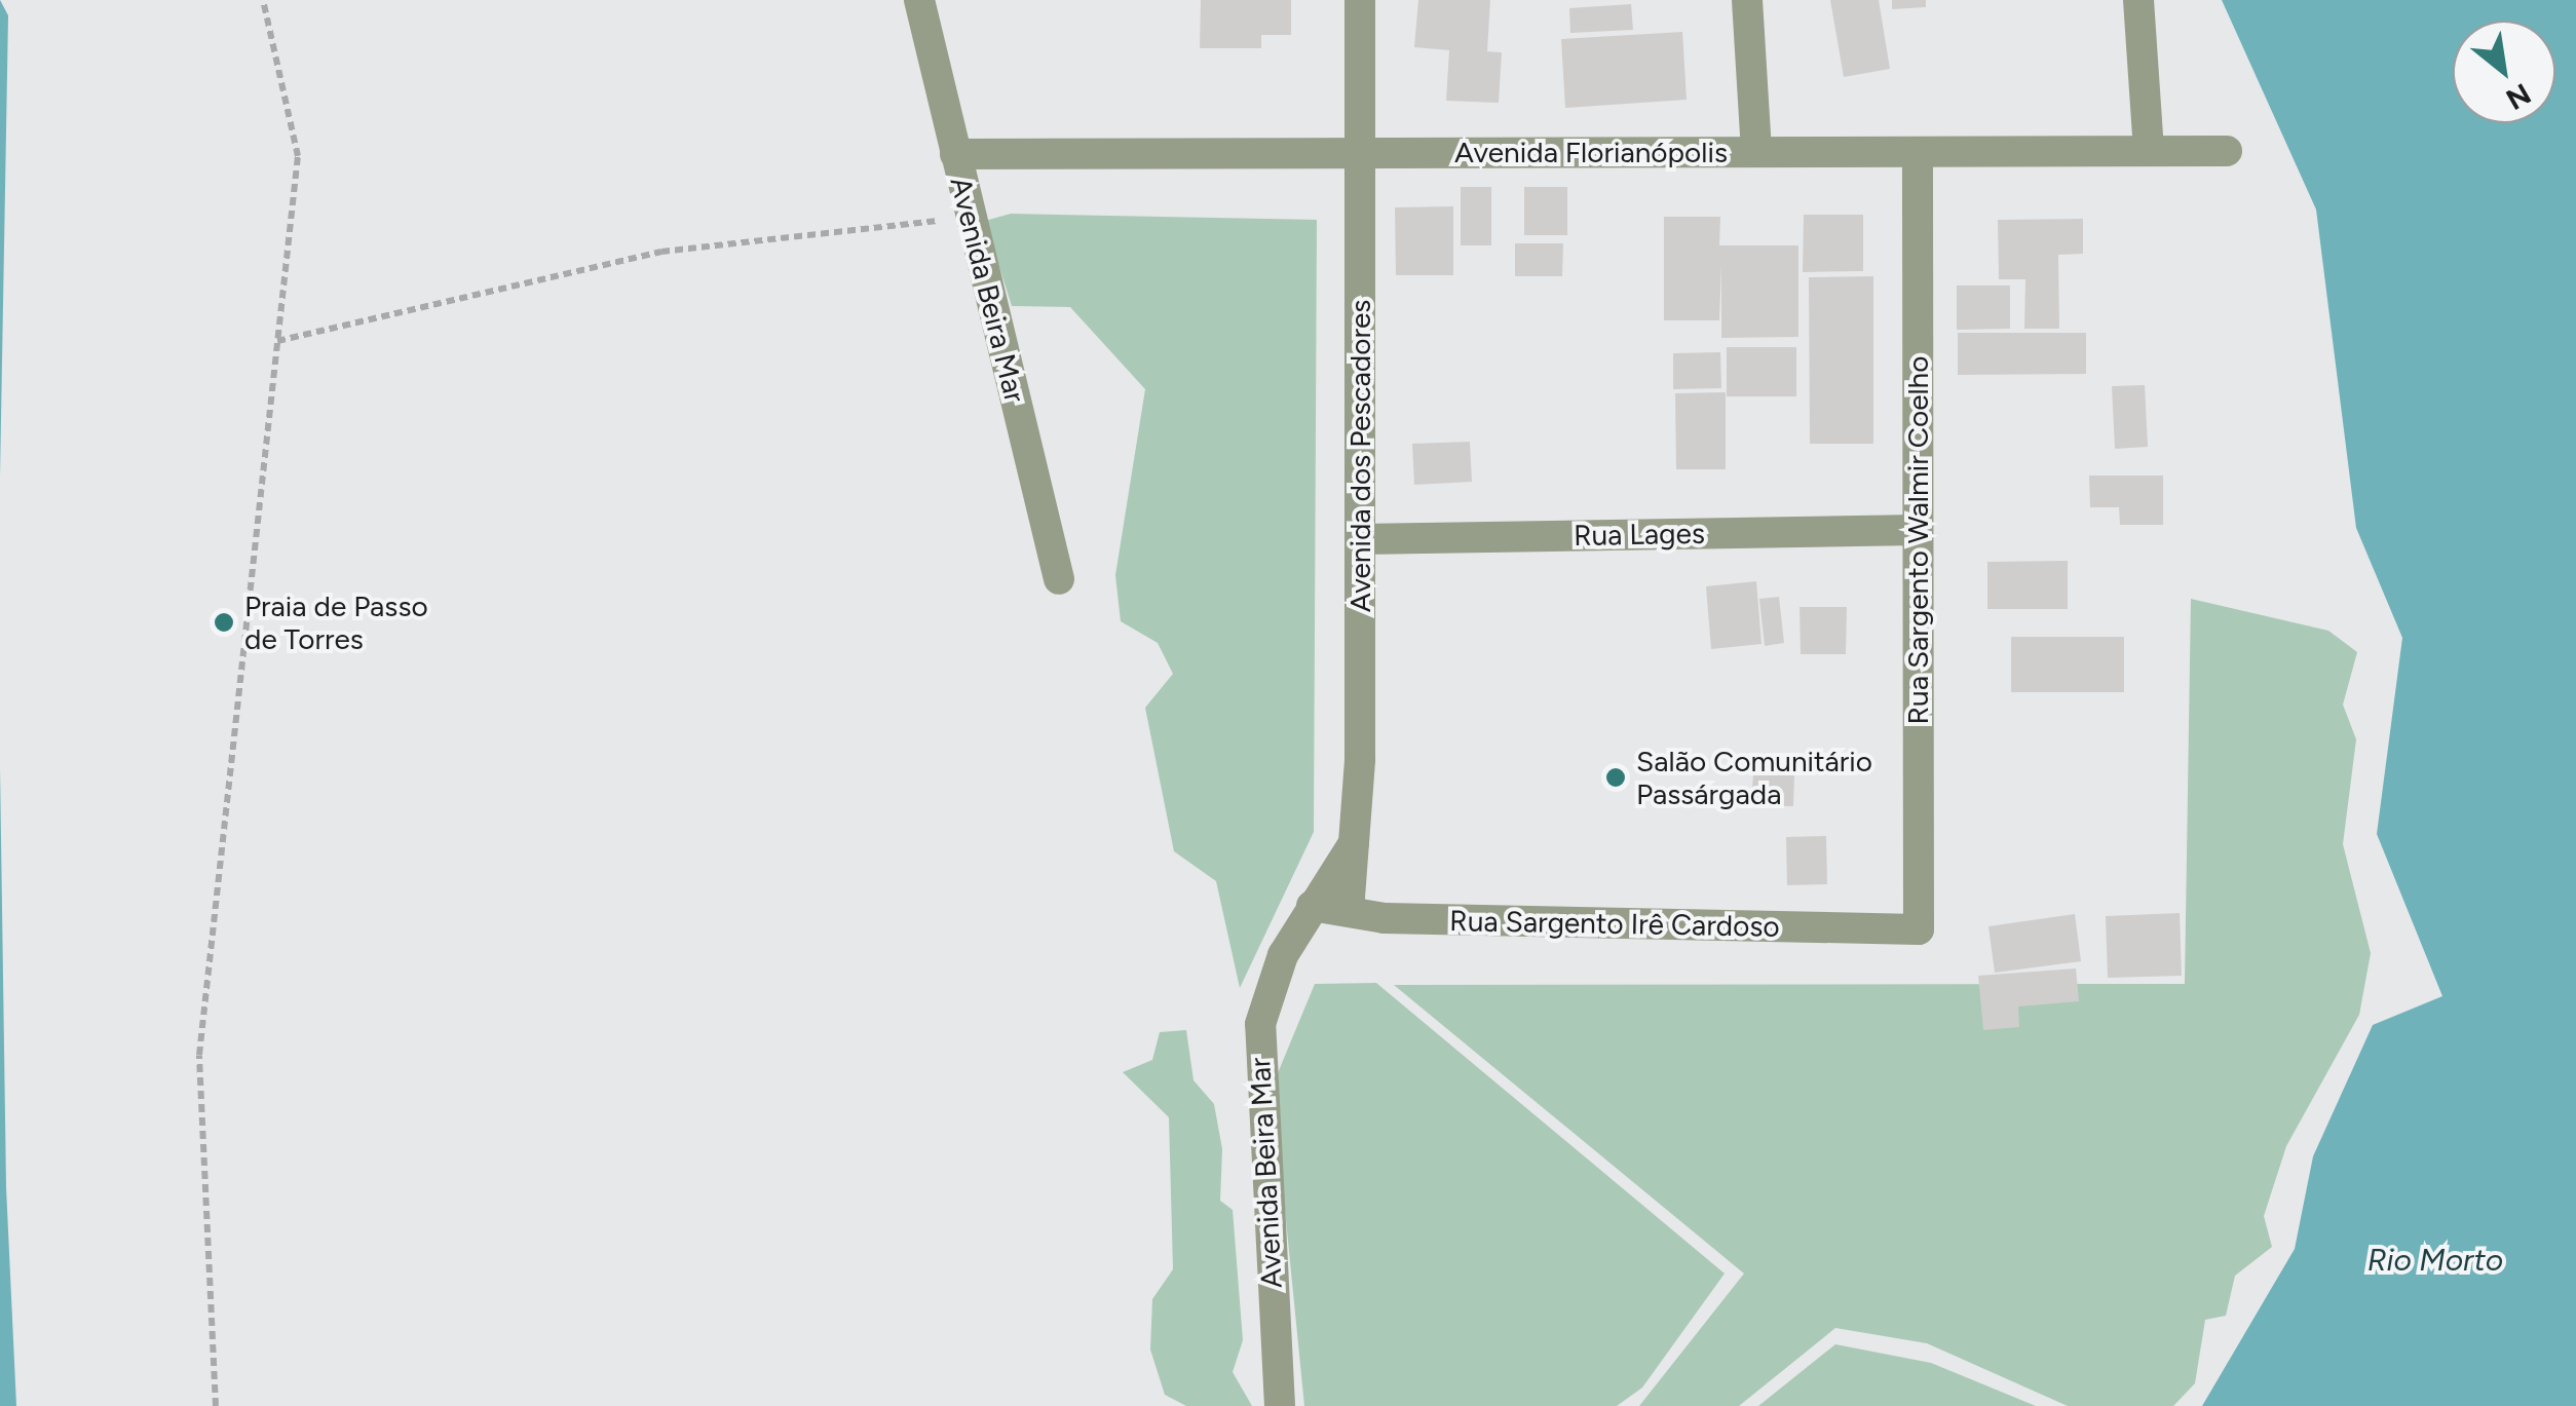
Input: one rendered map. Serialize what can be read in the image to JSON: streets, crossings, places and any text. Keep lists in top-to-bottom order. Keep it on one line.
{"streets":{"street":["Avenida Florianópolis","Avenida Beira Mar","Avenida dos Pescadores","Rua Lages","Rua Sargento Walmir Coelho","Rua Sargento Irê Cardoso"]},"crossings":[["Avenida Florianópolis","Avenida Beira Mar"],["Avenida Florianópolis","Avenida dos Pescadores"],["Avenida Florianópolis","Rua Sargento Walmir Coelho"],["Avenida Beira Mar","Avenida dos Pescadores"],["Avenida Beira Mar","Rua Sargento Irê Cardoso"],["Avenida dos Pescadores","Rua Lages"],["Avenida dos Pescadores","Rua Sargento Irê Cardoso"],["Rua Lages","Rua Sargento Walmir Coelho"],["Rua Sargento Walmir Coelho","Rua Sargento Irê Cardoso"]],"water":["Rio Morto"],"places":["Praia de Passo de Torres","Salão Comunitário Passárgada"],"north":"bottom right"}
